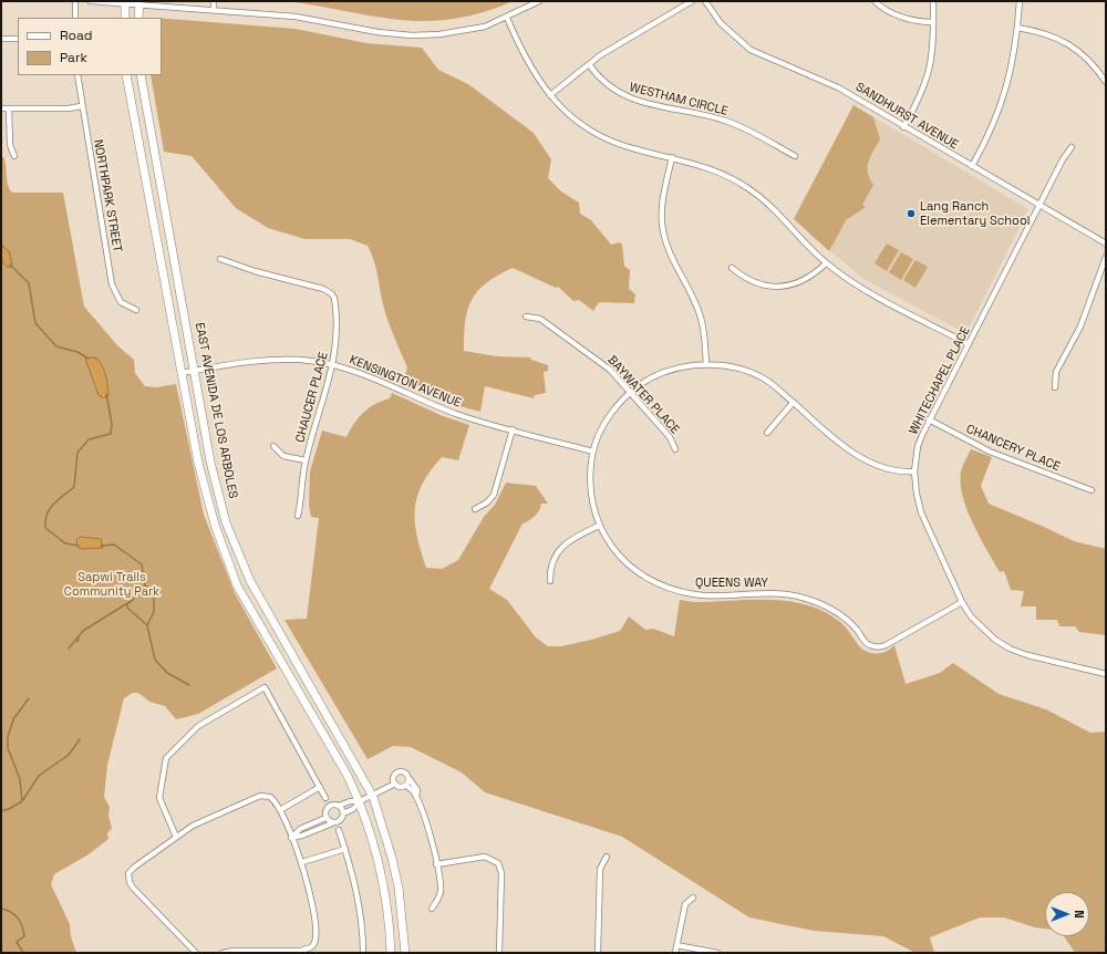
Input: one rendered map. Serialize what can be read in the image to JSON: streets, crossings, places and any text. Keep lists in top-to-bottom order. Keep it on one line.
{"streets":{"main road":["EAST AVENIDA DE LOS ARBOLES"],"street":["WESTHAM CIRCLE","SANDHURST AVENUE","NORTHPARK STREET","WHITECHAPEL PLACE","KENSINGTON AVENUE","BAYWATER PLACE","CHAUCER PLACE","CHANCERY PLACE","QUEENS WAY"]},"crossings":[["SANDHURST AVENUE","WHITECHAPEL PLACE"],["WHITECHAPEL PLACE","CHANCERY PLACE"],["WHITECHAPEL PLACE","QUEENS WAY"],["KENSINGTON AVENUE","CHAUCER PLACE"],["KENSINGTON AVENUE","EAST AVENIDA DE LOS ARBOLES"],["KENSINGTON AVENUE","QUEENS WAY"],["BAYWATER PLACE","QUEENS WAY"]],"parks":["Sapwi Trails Community Park"],"places":["Lang Ranch Elementary School"],"legend":["Road","Park"],"north":"right"}
